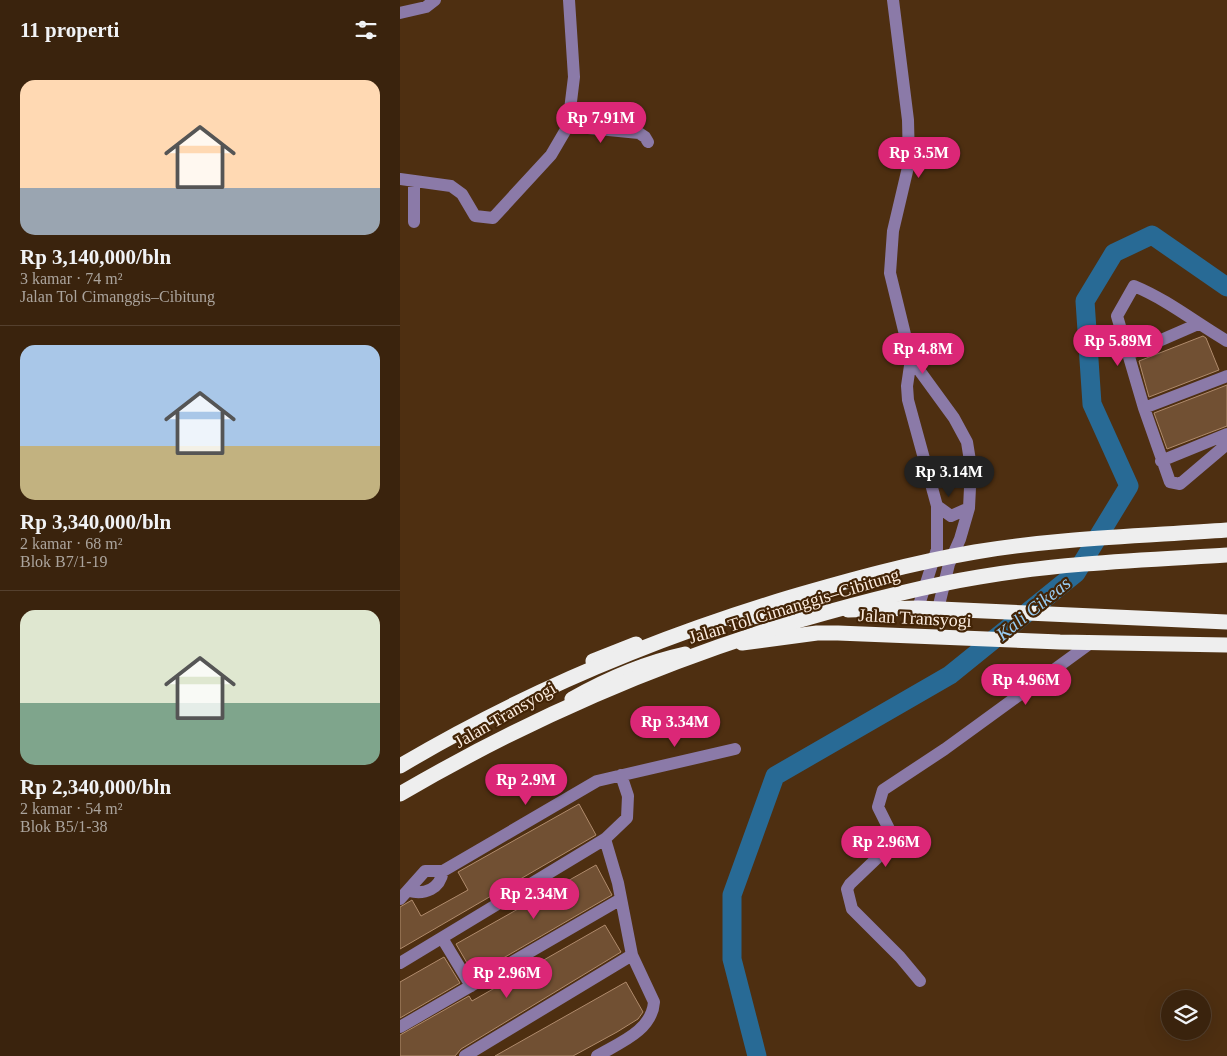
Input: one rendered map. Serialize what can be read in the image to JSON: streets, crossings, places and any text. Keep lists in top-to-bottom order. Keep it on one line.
{"streets":{"highway":["Jalan Tol Cimanggis–Cibitung","Jalan Transyogi"]},"crossings":[["Jalan Tol Cimanggis–Cibitung","Jalan Transyogi"]],"water":["Kali Cikeas"],"page":{"heading":"11 properti","list":[{"name":"Rp 3,140,000/bln","note":"3 kamar · 74 m² · Jalan Tol Cimanggis–Cibitung"},{"name":"Rp 3,340,000/bln","note":"2 kamar · 68 m² · Blok B7/1-19"},{"name":"Rp 2,340,000/bln","note":"2 kamar · 54 m² · Blok B5/1-38"}],"price":["Rp 7.91M","Rp 3.5M","Rp 5.89M","Rp 4.8M","Rp 3.14M","Rp 4.96M","Rp 3.34M","Rp 2.9M","Rp 2.96M","Rp 2.34M","Rp 2.96M"]}}
